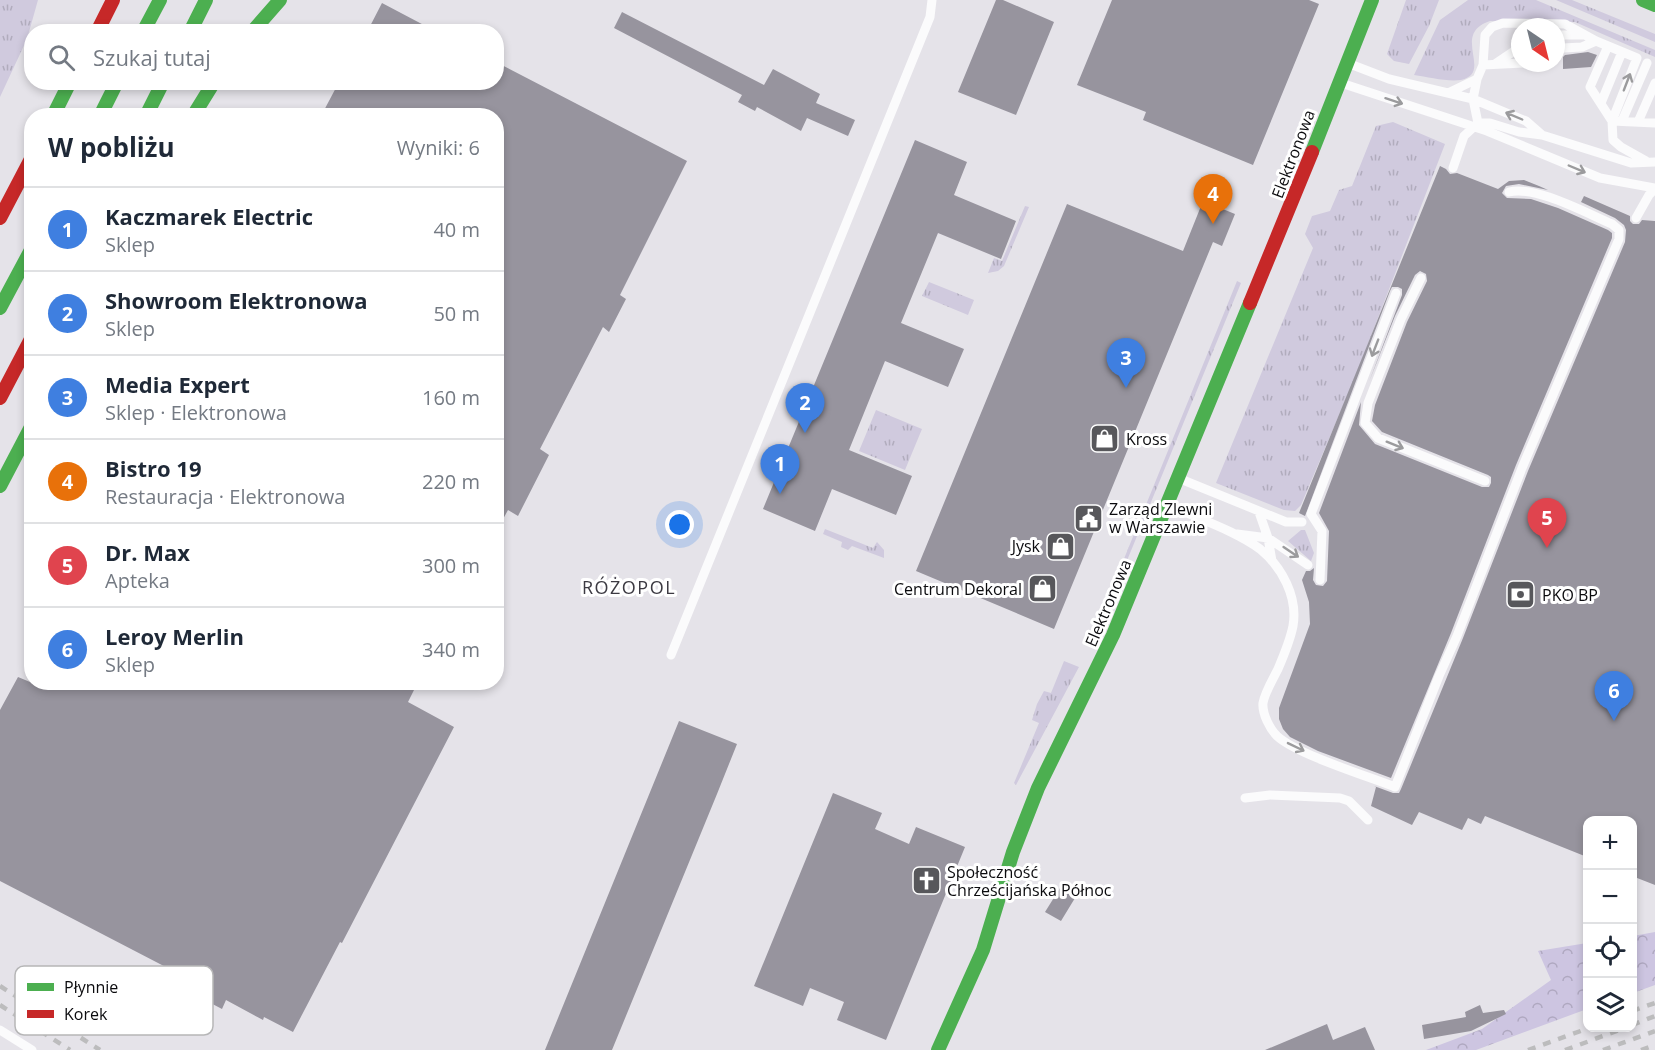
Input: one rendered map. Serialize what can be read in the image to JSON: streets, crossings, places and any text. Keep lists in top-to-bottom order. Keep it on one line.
{"streets":{"main road":["Elektronowa"]},"districts":["RÓŻOPOL"],"places":{"shop":["Kross","Jysk","Centrum Dekoral"],"public building":["Zarząd Zlewni w Warszawie"],"bank":["PKO BP"],"church":["Społeczność Chrześcijańska Północ"]},"legend":["Płynnie","Korek"],"north":"bottom right","page":{"search":"Szukaj tutaj","heading":["W pobliżu","Wyniki: 6"],"pins":["4","3","2","1","5","6"],"list":[{"mark":"1","name":"Kaczmarek Electric","note":"Sklep","value":"40 m"},{"mark":"2","name":"Showroom Elektronowa","note":"Sklep","value":"50 m"},{"mark":"3","name":"Media Expert","note":"Sklep · Elektronowa","value":"160 m"},{"mark":"4","name":"Bistro 19","note":"Restauracja · Elektronowa","value":"220 m"},{"mark":"5","name":"Dr. Max","note":"Apteka","value":"300 m"},{"mark":"6","name":"Leroy Merlin","note":"Sklep","value":"340 m"}],"map_buttons":["+","−"]}}
